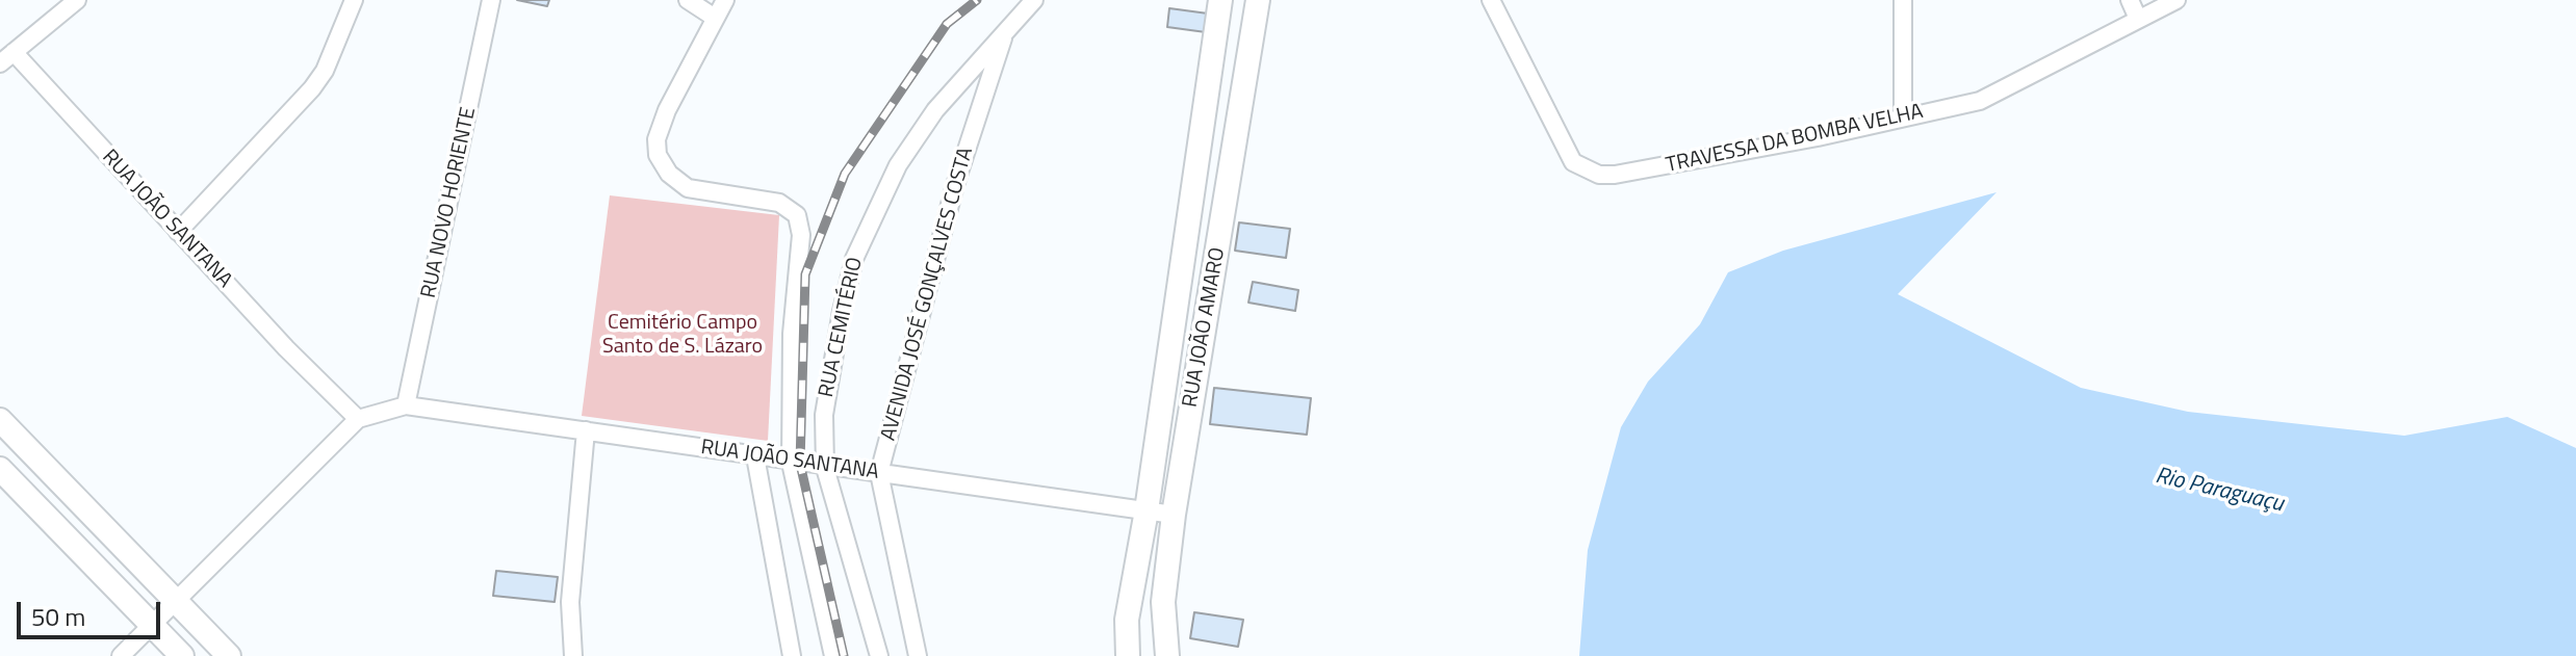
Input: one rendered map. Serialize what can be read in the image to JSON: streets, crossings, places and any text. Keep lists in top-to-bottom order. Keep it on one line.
{"streets":{"street":["TRAVESSA DA BOMBA VELHA","RUA NOVO HORIENTE","RUA JOÃO SANTANA","AVENIDA JOSÉ GONÇALVES COSTA","RUA CEMITÉRIO","RUA JOÃO AMARO"]},"crossings":[["RUA NOVO HORIENTE","RUA JOÃO SANTANA"],["RUA JOÃO SANTANA","AVENIDA JOSÉ GONÇALVES COSTA"],["RUA JOÃO SANTANA","RUA CEMITÉRIO"],["RUA JOÃO SANTANA","RUA JOÃO AMARO"],["AVENIDA JOSÉ GONÇALVES COSTA","RUA CEMITÉRIO"]],"water":["Rio Paraguaçu"],"parks":["Cemitério Campo Santo de S. Lázaro"],"scale_bar":"50 m"}
